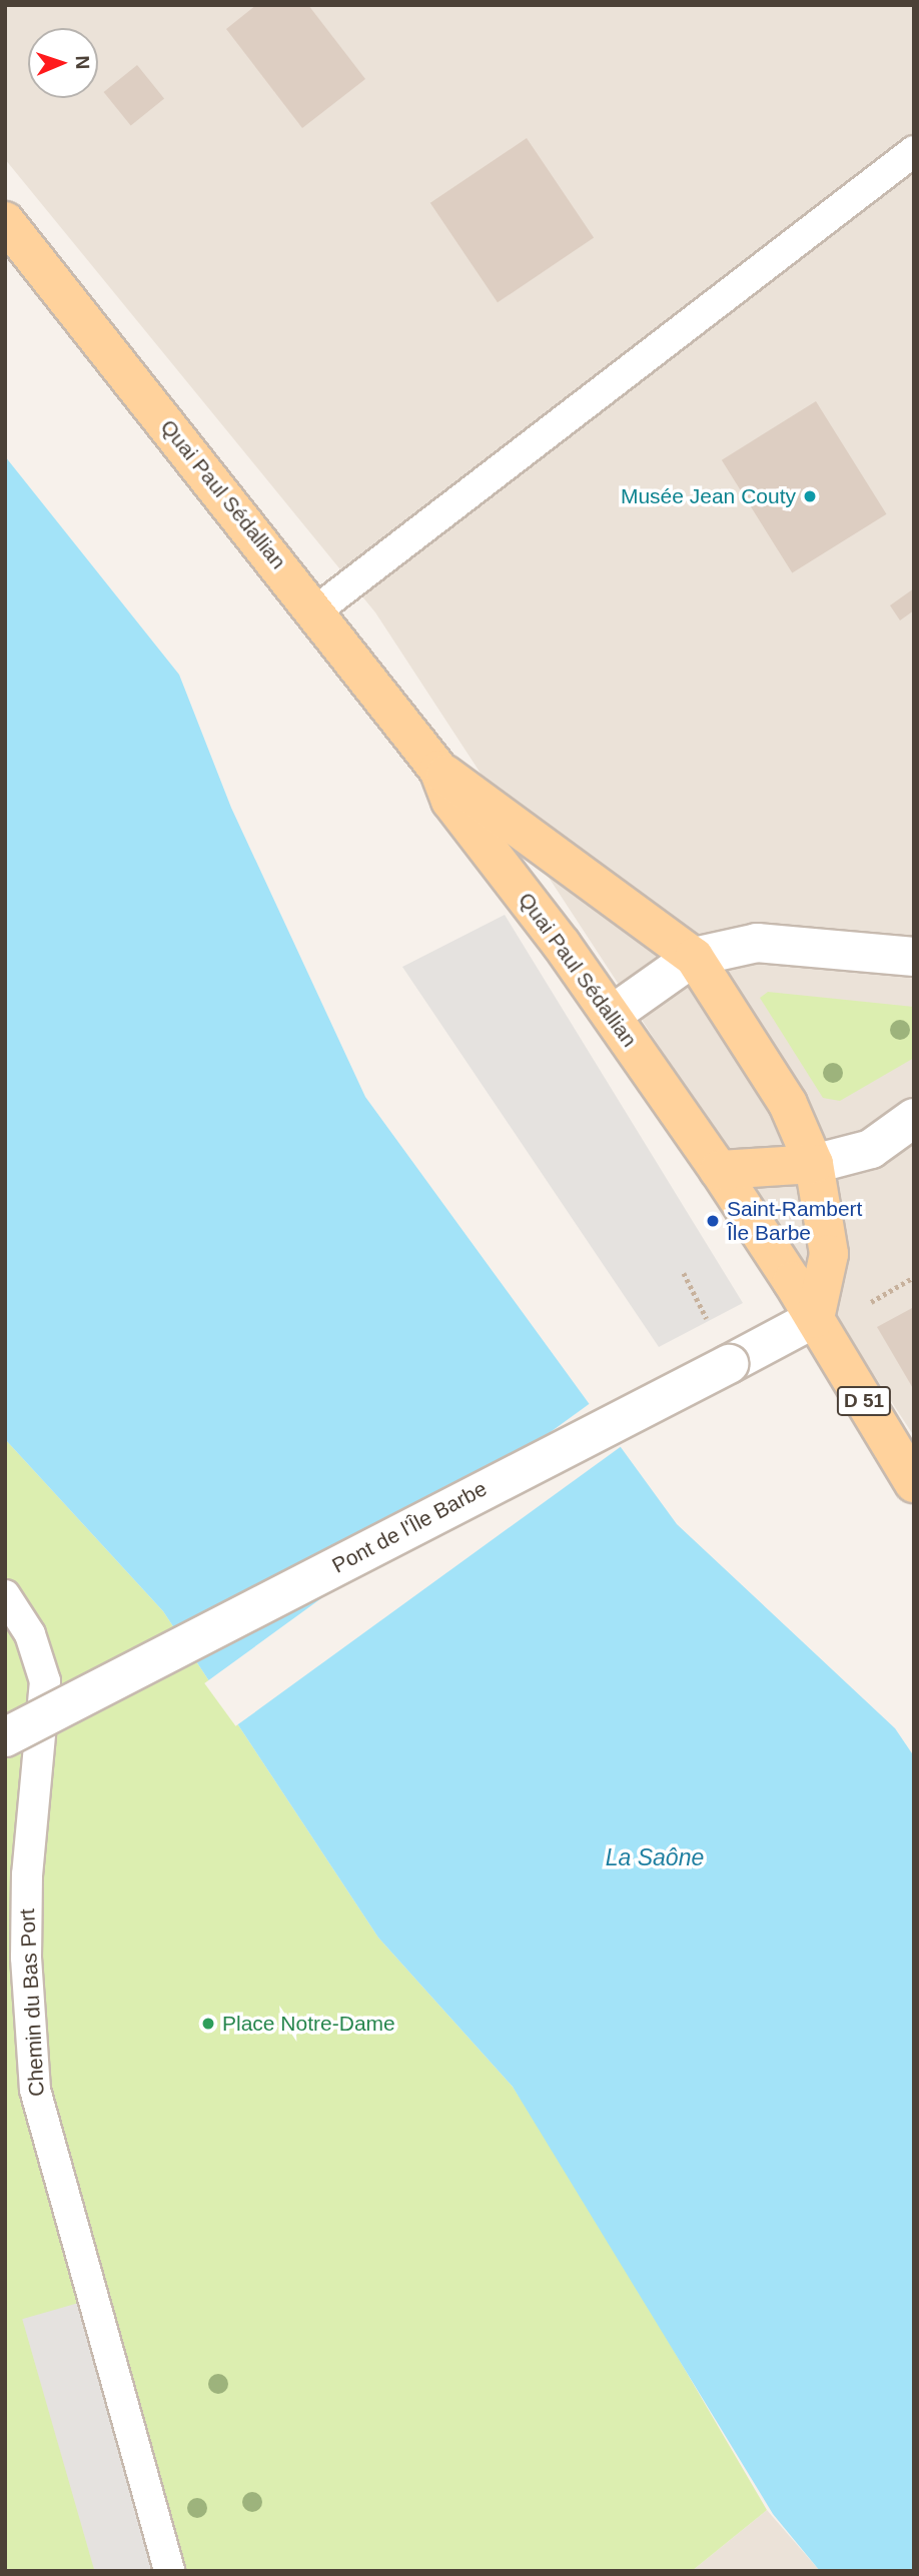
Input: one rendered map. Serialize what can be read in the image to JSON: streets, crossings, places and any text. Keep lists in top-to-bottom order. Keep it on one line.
{"streets":{"main road":["Quai Paul Sédallian","D 51"],"street":["Pont de l'Île Barbe"],"lane":["Chemin du Bas Port"]},"crossings":[["Quai Paul Sédallian","D 51"],["Quai Paul Sédallian","Pont de l'Île Barbe"],["D 51","Pont de l'Île Barbe"]],"water":["La Saône"],"places":["Musée Jean Couty","Saint-Rambert Île Barbe","Place Notre-Dame"],"north":"right"}
